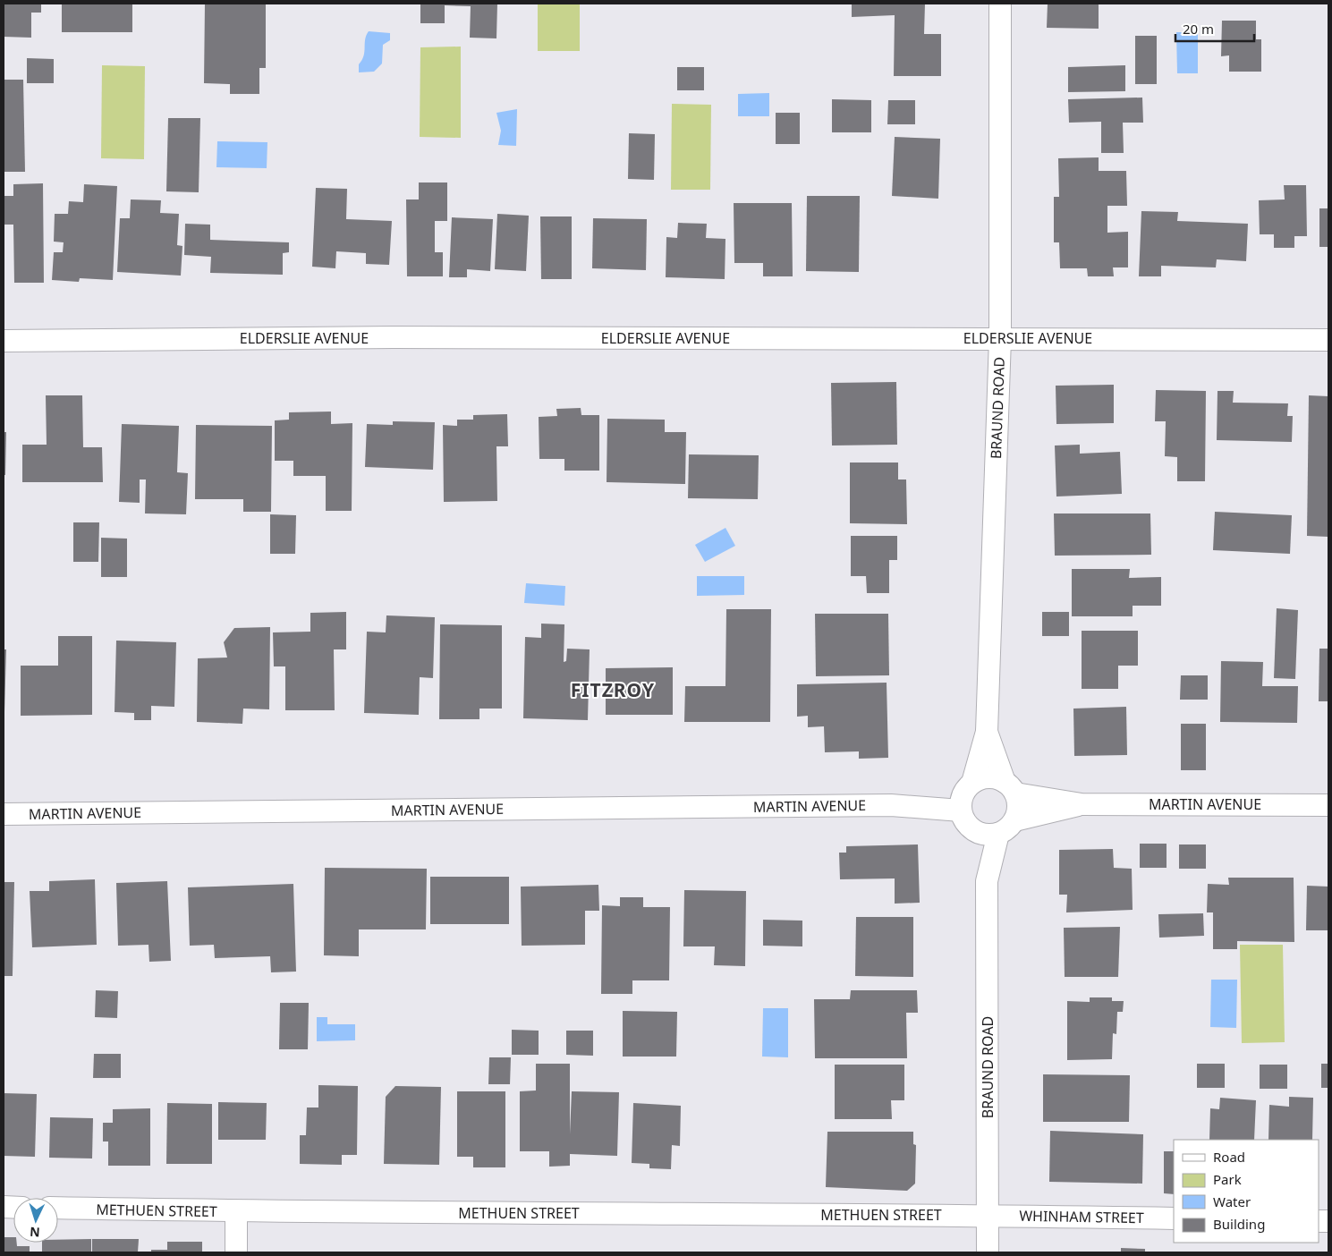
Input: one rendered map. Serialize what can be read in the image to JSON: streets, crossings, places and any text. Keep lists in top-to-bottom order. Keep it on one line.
{"streets":{"street":["ELDERSLIE AVENUE","BRAUND ROAD","MARTIN AVENUE","METHUEN STREET","WHINHAM STREET"]},"crossings":[["ELDERSLIE AVENUE","BRAUND ROAD"],["BRAUND ROAD","MARTIN AVENUE"],["BRAUND ROAD","METHUEN STREET"],["BRAUND ROAD","WHINHAM STREET"],["METHUEN STREET","WHINHAM STREET"]],"districts":["FITZROY"],"legend":["Road","Park","Water","Building"],"scale_bar":"20 m","north":"bottom"}
